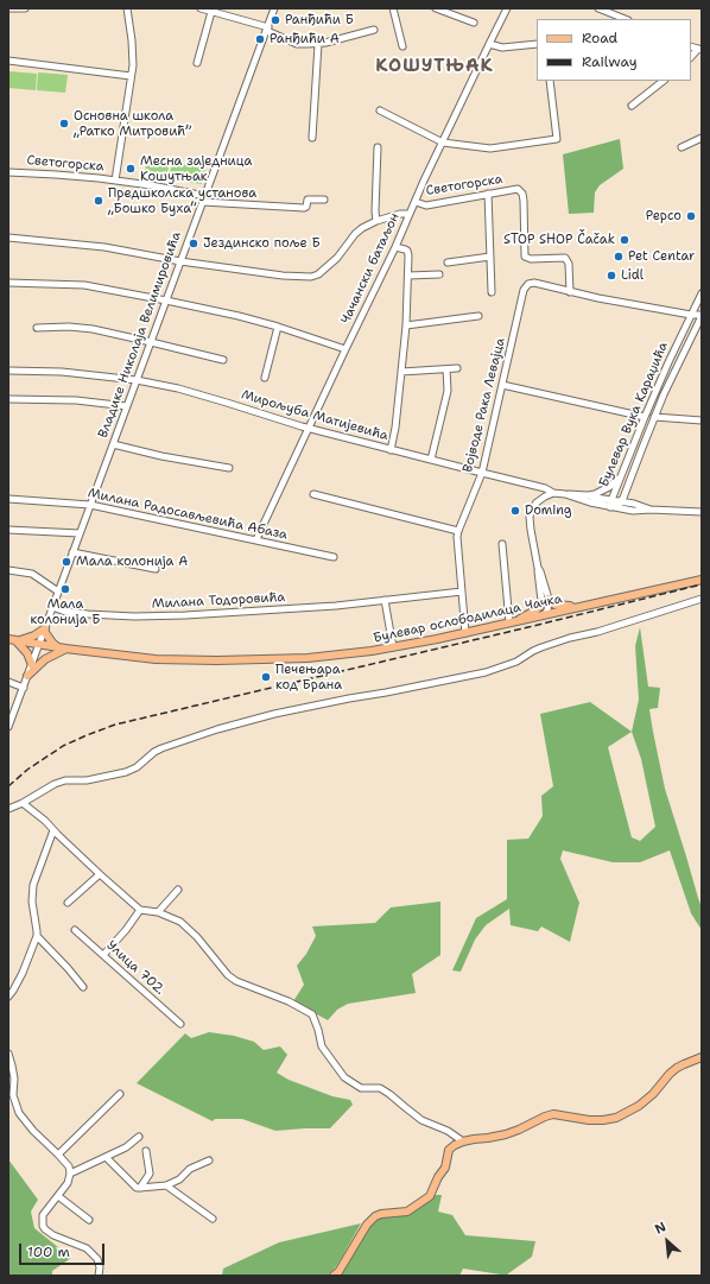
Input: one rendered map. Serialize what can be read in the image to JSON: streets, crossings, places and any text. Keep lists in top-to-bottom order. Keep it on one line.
{"streets":{"main road":["Булевар ослободилаца Чачка"],"street":["Светогорска","Чачански батаљон","Владике Николаја Велимировића","Војводе Рака Левајца","Булевар Вука Караџића","Мирољуба Матијевића","Милана Радосављевића Абаза","Милана Тодоровића","Улица 702."]},"crossings":[["Светогорска","Чачански батаљон"],["Светогорска","Владике Николаја Велимировића"],["Светогорска","Војводе Рака Левајца"],["Чачански батаљон","Мирољуба Матијевића"],["Чачански батаљон","Милана Радосављевића Абаза"],["Владике Николаја Велимировића","Мирољуба Матијевића"],["Владике Николаја Велимировића","Милана Радосављевића Абаза"],["Владике Николаја Велимировића","Милана Тодоровића"],["Владике Николаја Велимировића","Булевар ослободилаца Чачка"],["Војводе Рака Левајца","Мирољуба Матијевића"],["Војводе Рака Левајца","Милана Тодоровића"],["Војводе Рака Левајца","Булевар ослободилаца Чачка"],["Булевар Вука Караџића","Мирољуба Матијевића"]],"districts":["КОШУТЊАК"],"places":["Ранђићи Б","Ранђићи А","Основна школа „Ратко Митровић”","Месна заједница Кошутњак","Предшколска установа „Бошко Буха”","Pepco","STOP SHOP Čačak","Јездинско поље Б","Pet Centar","Lidl","Doming","Мала колонија А","Мала колонија Б","Печењара код Брана"],"legend":["Road","Railway"],"scale_bar":"100 m","north":"top left"}
